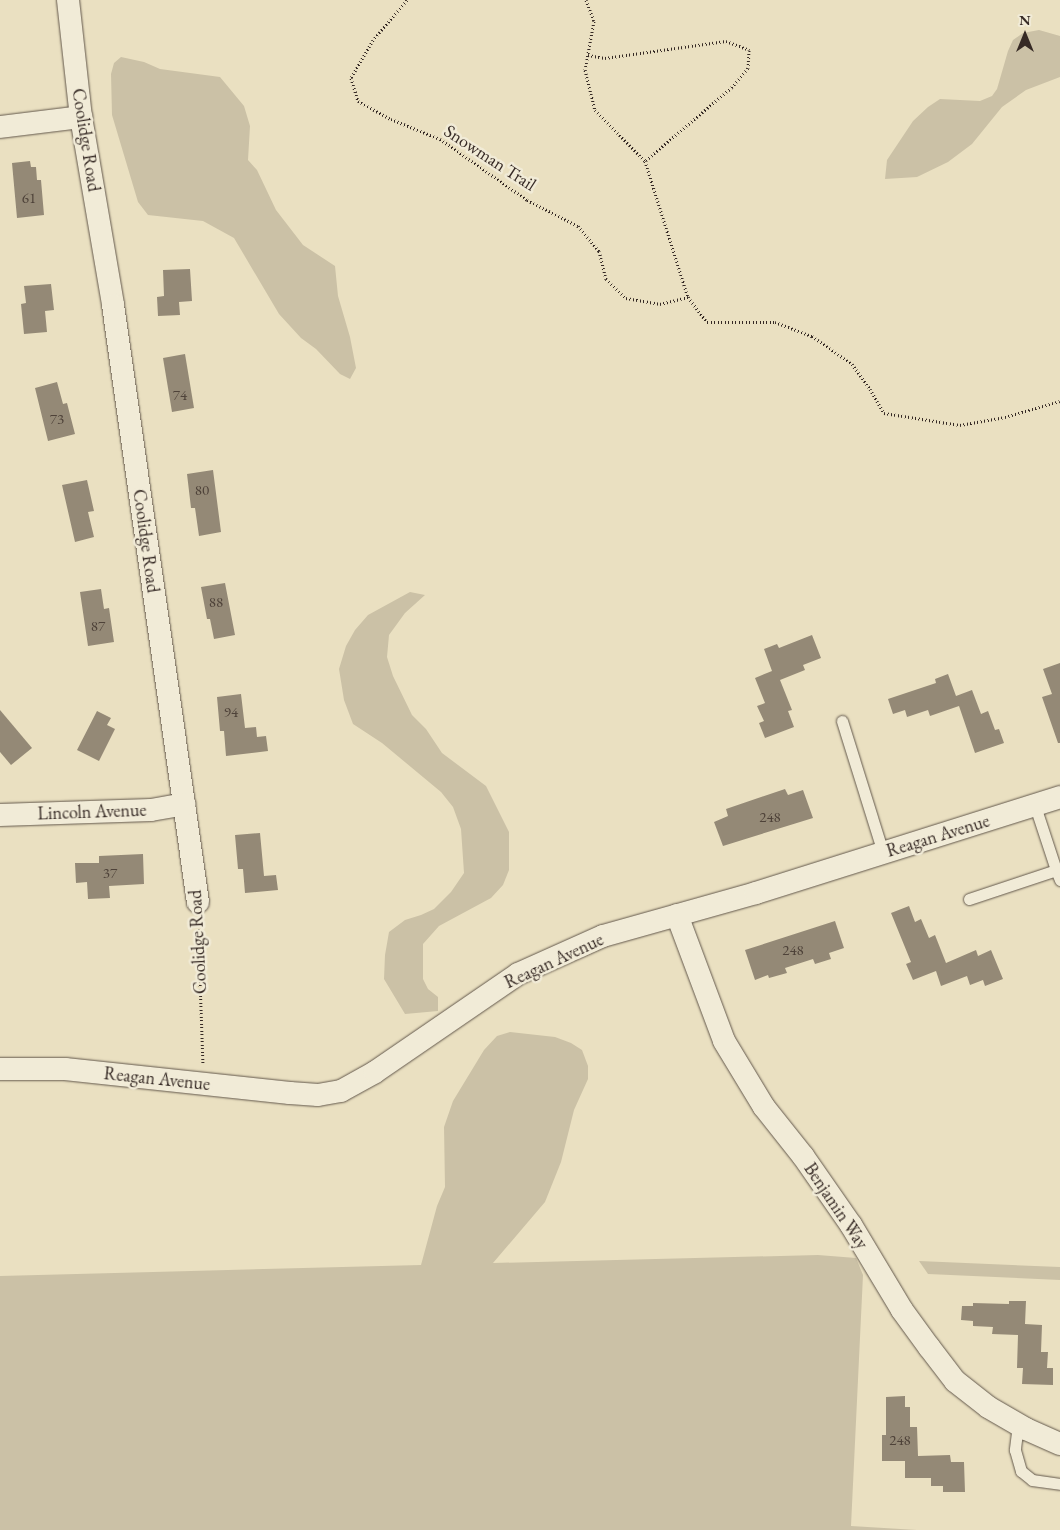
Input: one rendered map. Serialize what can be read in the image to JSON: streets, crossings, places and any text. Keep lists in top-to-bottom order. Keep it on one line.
{"streets":{"street":["Coolidge Road","Lincoln Avenue","Reagan Avenue","Benjamin Way"],"path":["Snowman Trail"]},"crossings":[["Coolidge Road","Lincoln Avenue"],["Coolidge Road","Reagan Avenue"],["Reagan Avenue","Benjamin Way"]],"house_numbers":["61","74","73","80","88","87","94","248","37","248","248"],"north":"top"}
